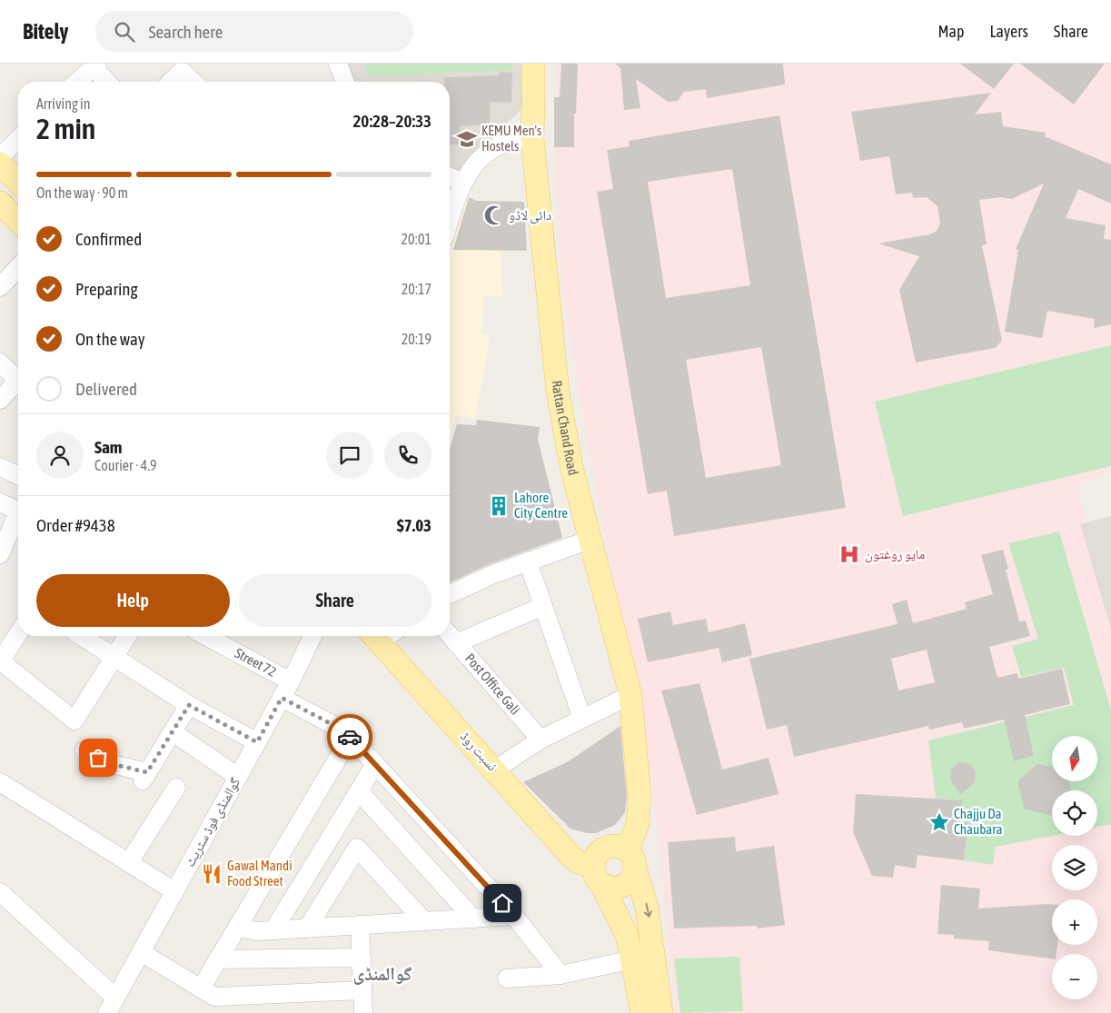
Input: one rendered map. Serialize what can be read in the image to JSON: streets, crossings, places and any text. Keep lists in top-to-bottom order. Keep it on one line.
{"streets":{"main road":["Rattan Chand Road","نسبت روڈ"],"street":["Street 72","Post Office Gali","گوالمنڈی فوڈ سٹریٹ"]},"crossings":[["Rattan Chand Road","نسبت روڈ"],["Street 72","گوالمنڈی فوڈ سٹریٹ"]],"districts":["گوالمنڈی"],"places":{"school or university":["KEMU Men's Hostels"],"mosque":["دائی لاڈو"],"building":["Lahore City Centre"],"hospital":["مایو روغتون"],"place":["Chajju Da Chaubara"],"restaurant":["Gawal Mandi Food Street"]},"north":"bottom","page":{"header":"Bitely","search":"Search here","nav":["Map","Layers","Share"],"heading":["2 min","Arriving in","20:28–20:33"],"panel":["Sam","Courier · 4.9","Order #9438","$7.03"],"bar":"On the way · 90 m","list":[["Confirmed","20:01"],["Preparing","20:17"],["On the way","20:19"],"Delivered"],"buttons":["Help","Share"],"map_buttons":["+","−"]}}
